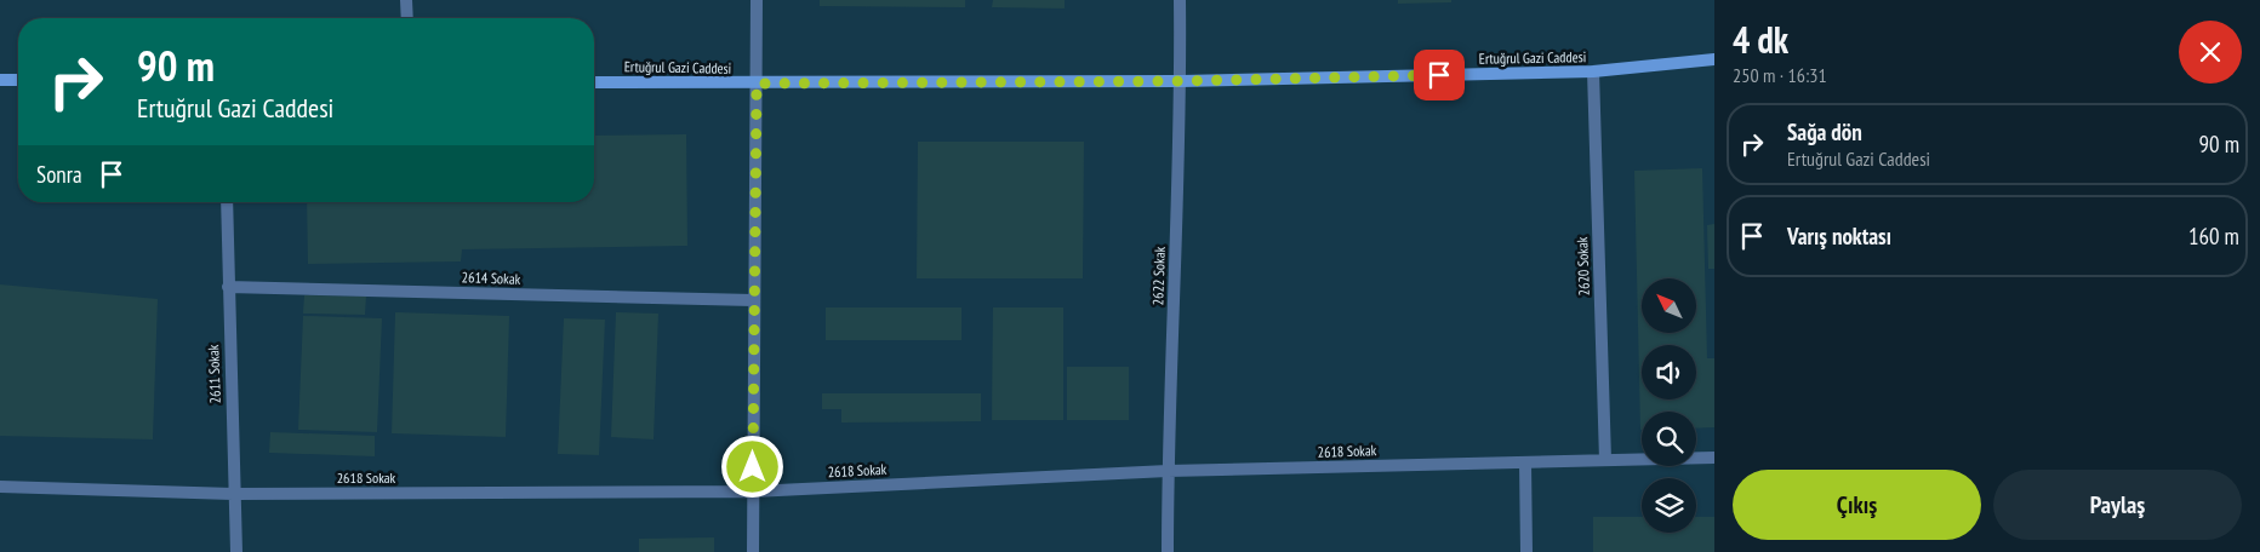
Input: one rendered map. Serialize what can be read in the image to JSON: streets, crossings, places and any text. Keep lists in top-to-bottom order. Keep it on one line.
{"streets":{"main road":["Ertuğrul Gazi Caddesi"],"street":["2620 Sokak","2622 Sokak","2614 Sokak","2611 Sokak","2618 Sokak"]},"crossings":[["Ertuğrul Gazi Caddesi","2620 Sokak"],["Ertuğrul Gazi Caddesi","2622 Sokak"],["2620 Sokak","2618 Sokak"],["2622 Sokak","2618 Sokak"],["2614 Sokak","2611 Sokak"],["2611 Sokak","2618 Sokak"]],"north":"top left","page":{"heading":["4 dk","250 m · 16:31"],"turn":["90 m","Ertuğrul Gazi Caddesi"],"list":[{"name":"Sağa dön","note":"Ertuğrul Gazi Caddesi","value":"90 m"},{"name":"Varış noktası","value":"160 m"}],"then":"Sonra","buttons":["Çıkış","Paylaş"]}}
